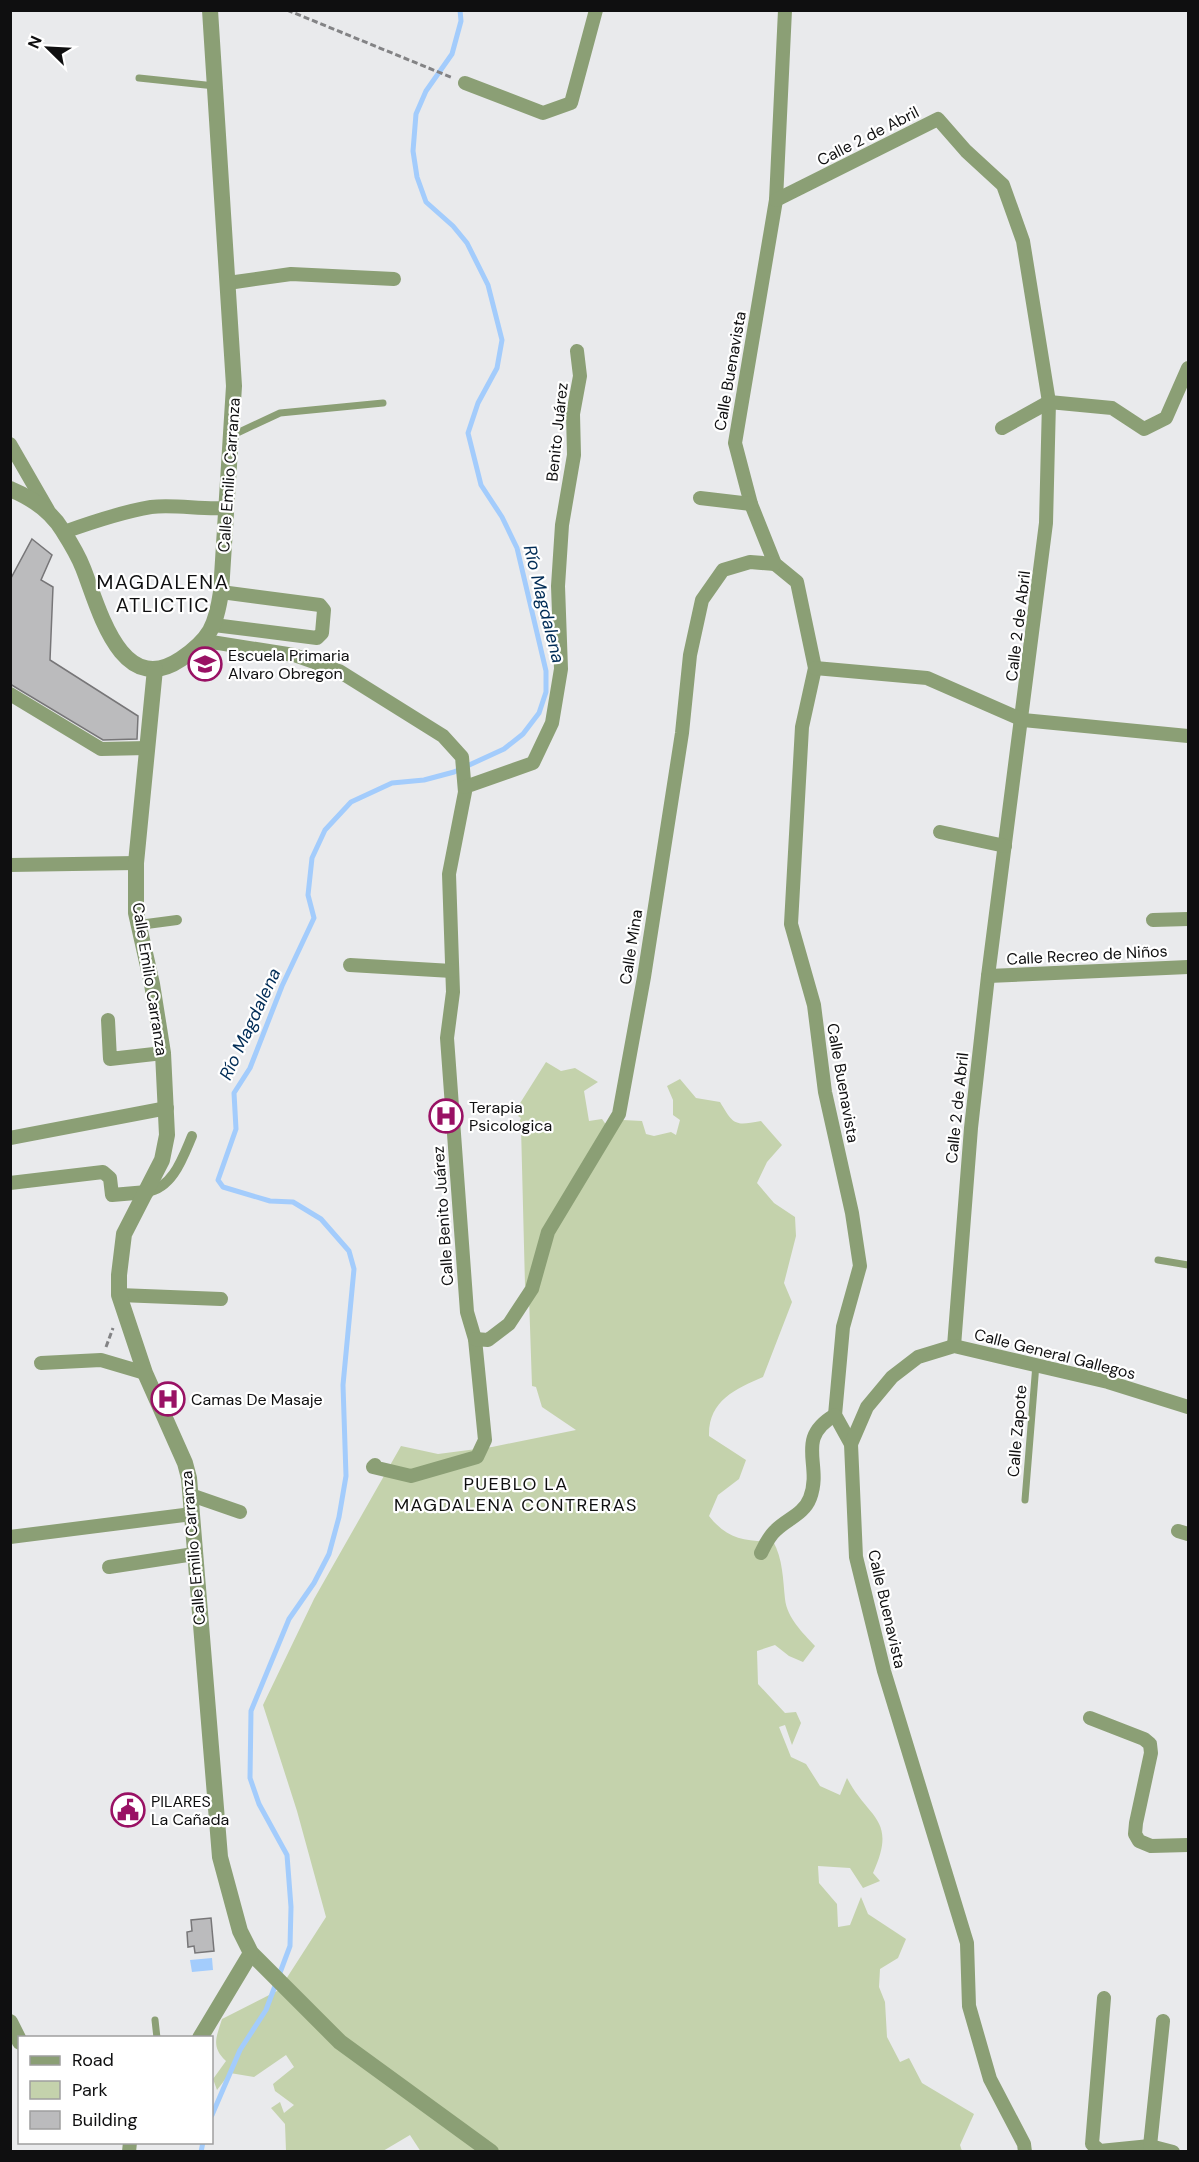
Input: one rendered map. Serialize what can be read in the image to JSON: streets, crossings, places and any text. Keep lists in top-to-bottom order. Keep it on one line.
{"streets":{"street":["Calle 2 de Abril","Calle Buenavista","Benito Juárez","Calle Emilio Carranza","Calle Mina","Calle Recreo de Niños","Calle Benito Juárez","Calle General Gallegos"],"lane":["Calle Zapote"]},"crossings":[["Calle 2 de Abril","Calle Buenavista"],["Calle 2 de Abril","Calle Recreo de Niños"],["Calle 2 de Abril","Calle General Gallegos"],["Calle Buenavista","Calle Mina"],["Calle Buenavista","Calle General Gallegos"],["Benito Juárez","Calle Benito Juárez"],["Calle Emilio Carranza","Calle Benito Juárez"],["Calle Mina","Calle Benito Juárez"],["Calle General Gallegos","Calle Zapote"]],"districts":["MAGDALENA ATLICTIC","PUEBLO LA MAGDALENA CONTRERAS"],"water":["Río Magdalena"],"places":{"school or university":["Escuela Primaria Alvaro Obregon"],"hospital":["Terapia Psicologica","Camas De Masaje"],"public building":["PILARES La Cañada"]},"legend":["Road","Park","Building"],"north":"top left"}
